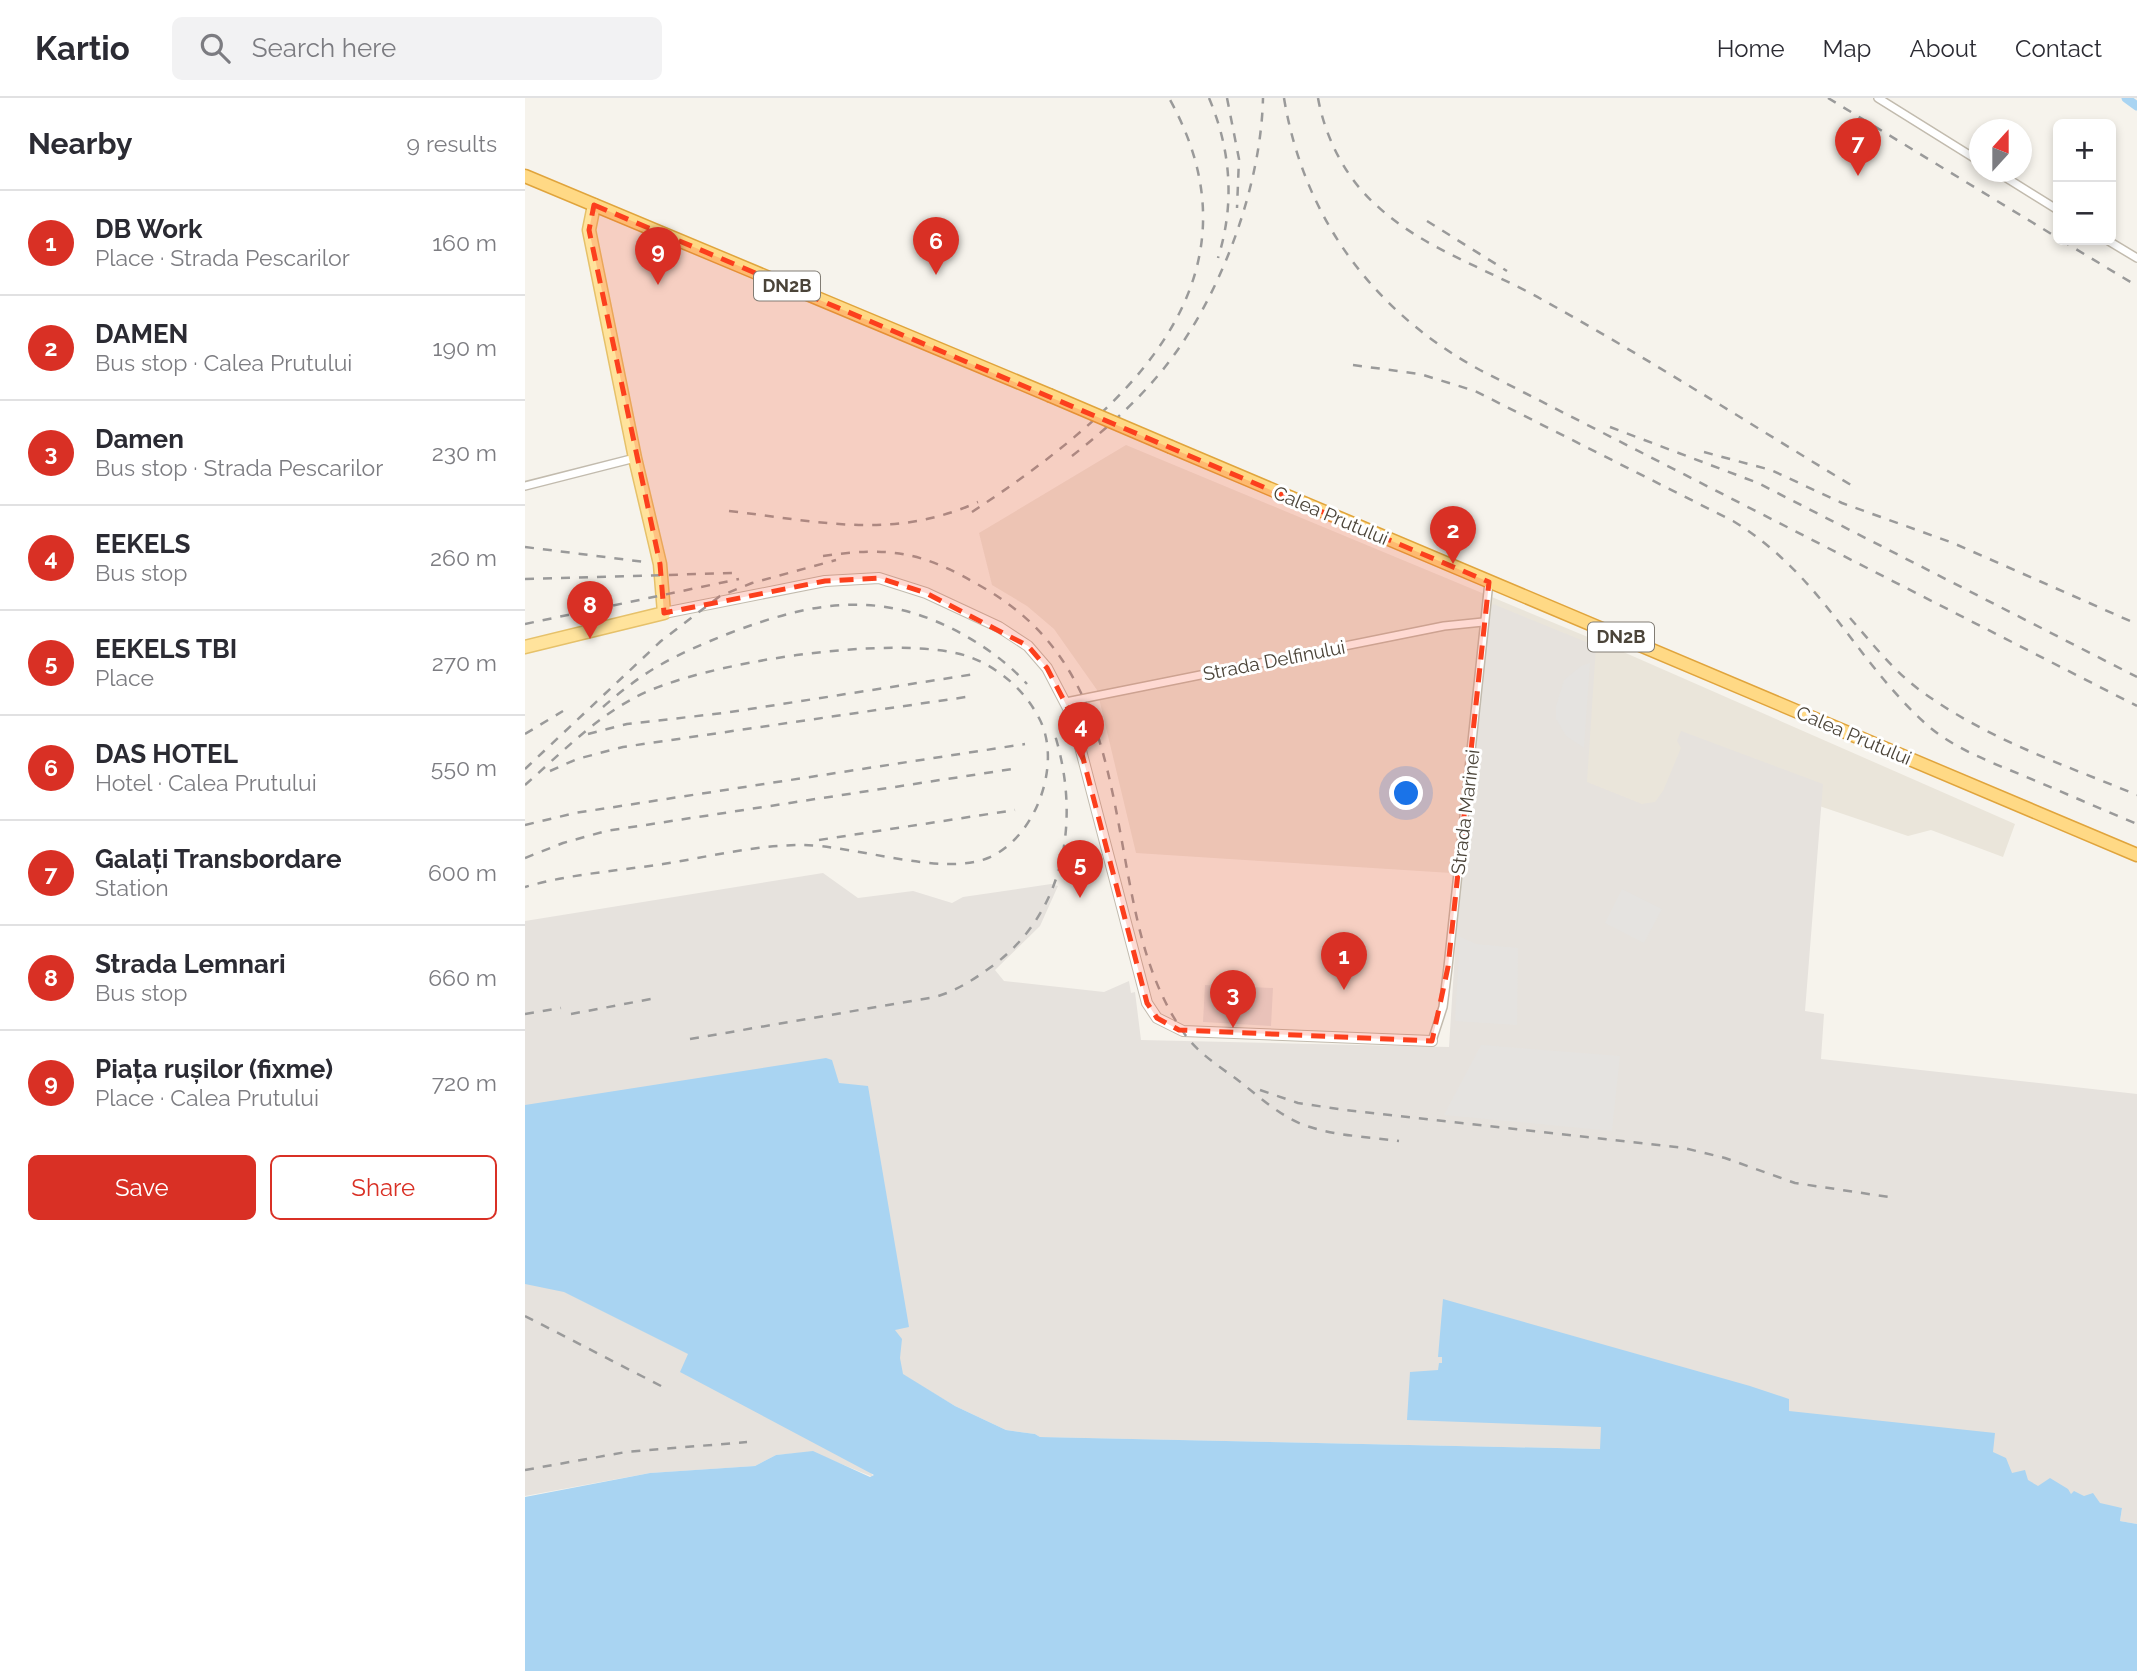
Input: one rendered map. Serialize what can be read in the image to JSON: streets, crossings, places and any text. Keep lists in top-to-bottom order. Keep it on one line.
{"streets":{"highway":["DN2B","Calea Prutului"],"street":["Strada Delfinului","Strada Marinei"]},"crossings":[["Calea Prutului","Strada Marinei"],["Strada Delfinului","Strada Marinei"]],"north":"top","page":{"header":"Kartio","search":"Search here","nav":["Home","Map","About","Contact"],"heading":["Nearby","9 results"],"pins":["7","6","9","2","8","4","5","1","3"],"map_buttons":["+","−"],"list":[{"mark":"1","name":"DB Work","note":"Place · Strada Pescarilor","value":"160 m"},{"mark":"2","name":"DAMEN","note":"Bus stop · Calea Prutului","value":"190 m"},{"mark":"3","name":"Damen","note":"Bus stop · Strada Pescarilor","value":"230 m"},{"mark":"4","name":"EEKELS","note":"Bus stop","value":"260 m"},{"mark":"5","name":"EEKELS TBI","note":"Place","value":"270 m"},{"mark":"6","name":"DAS HOTEL","note":"Hotel · Calea Prutului","value":"550 m"},{"mark":"7","name":"Galați Transbordare","note":"Station","value":"600 m"},{"mark":"8","name":"Strada Lemnari","note":"Bus stop","value":"660 m"},{"mark":"9","name":"Piața rușilor (fixme)","note":"Place · Calea Prutului","value":"720 m"}],"buttons":["Save","Share"]}}
